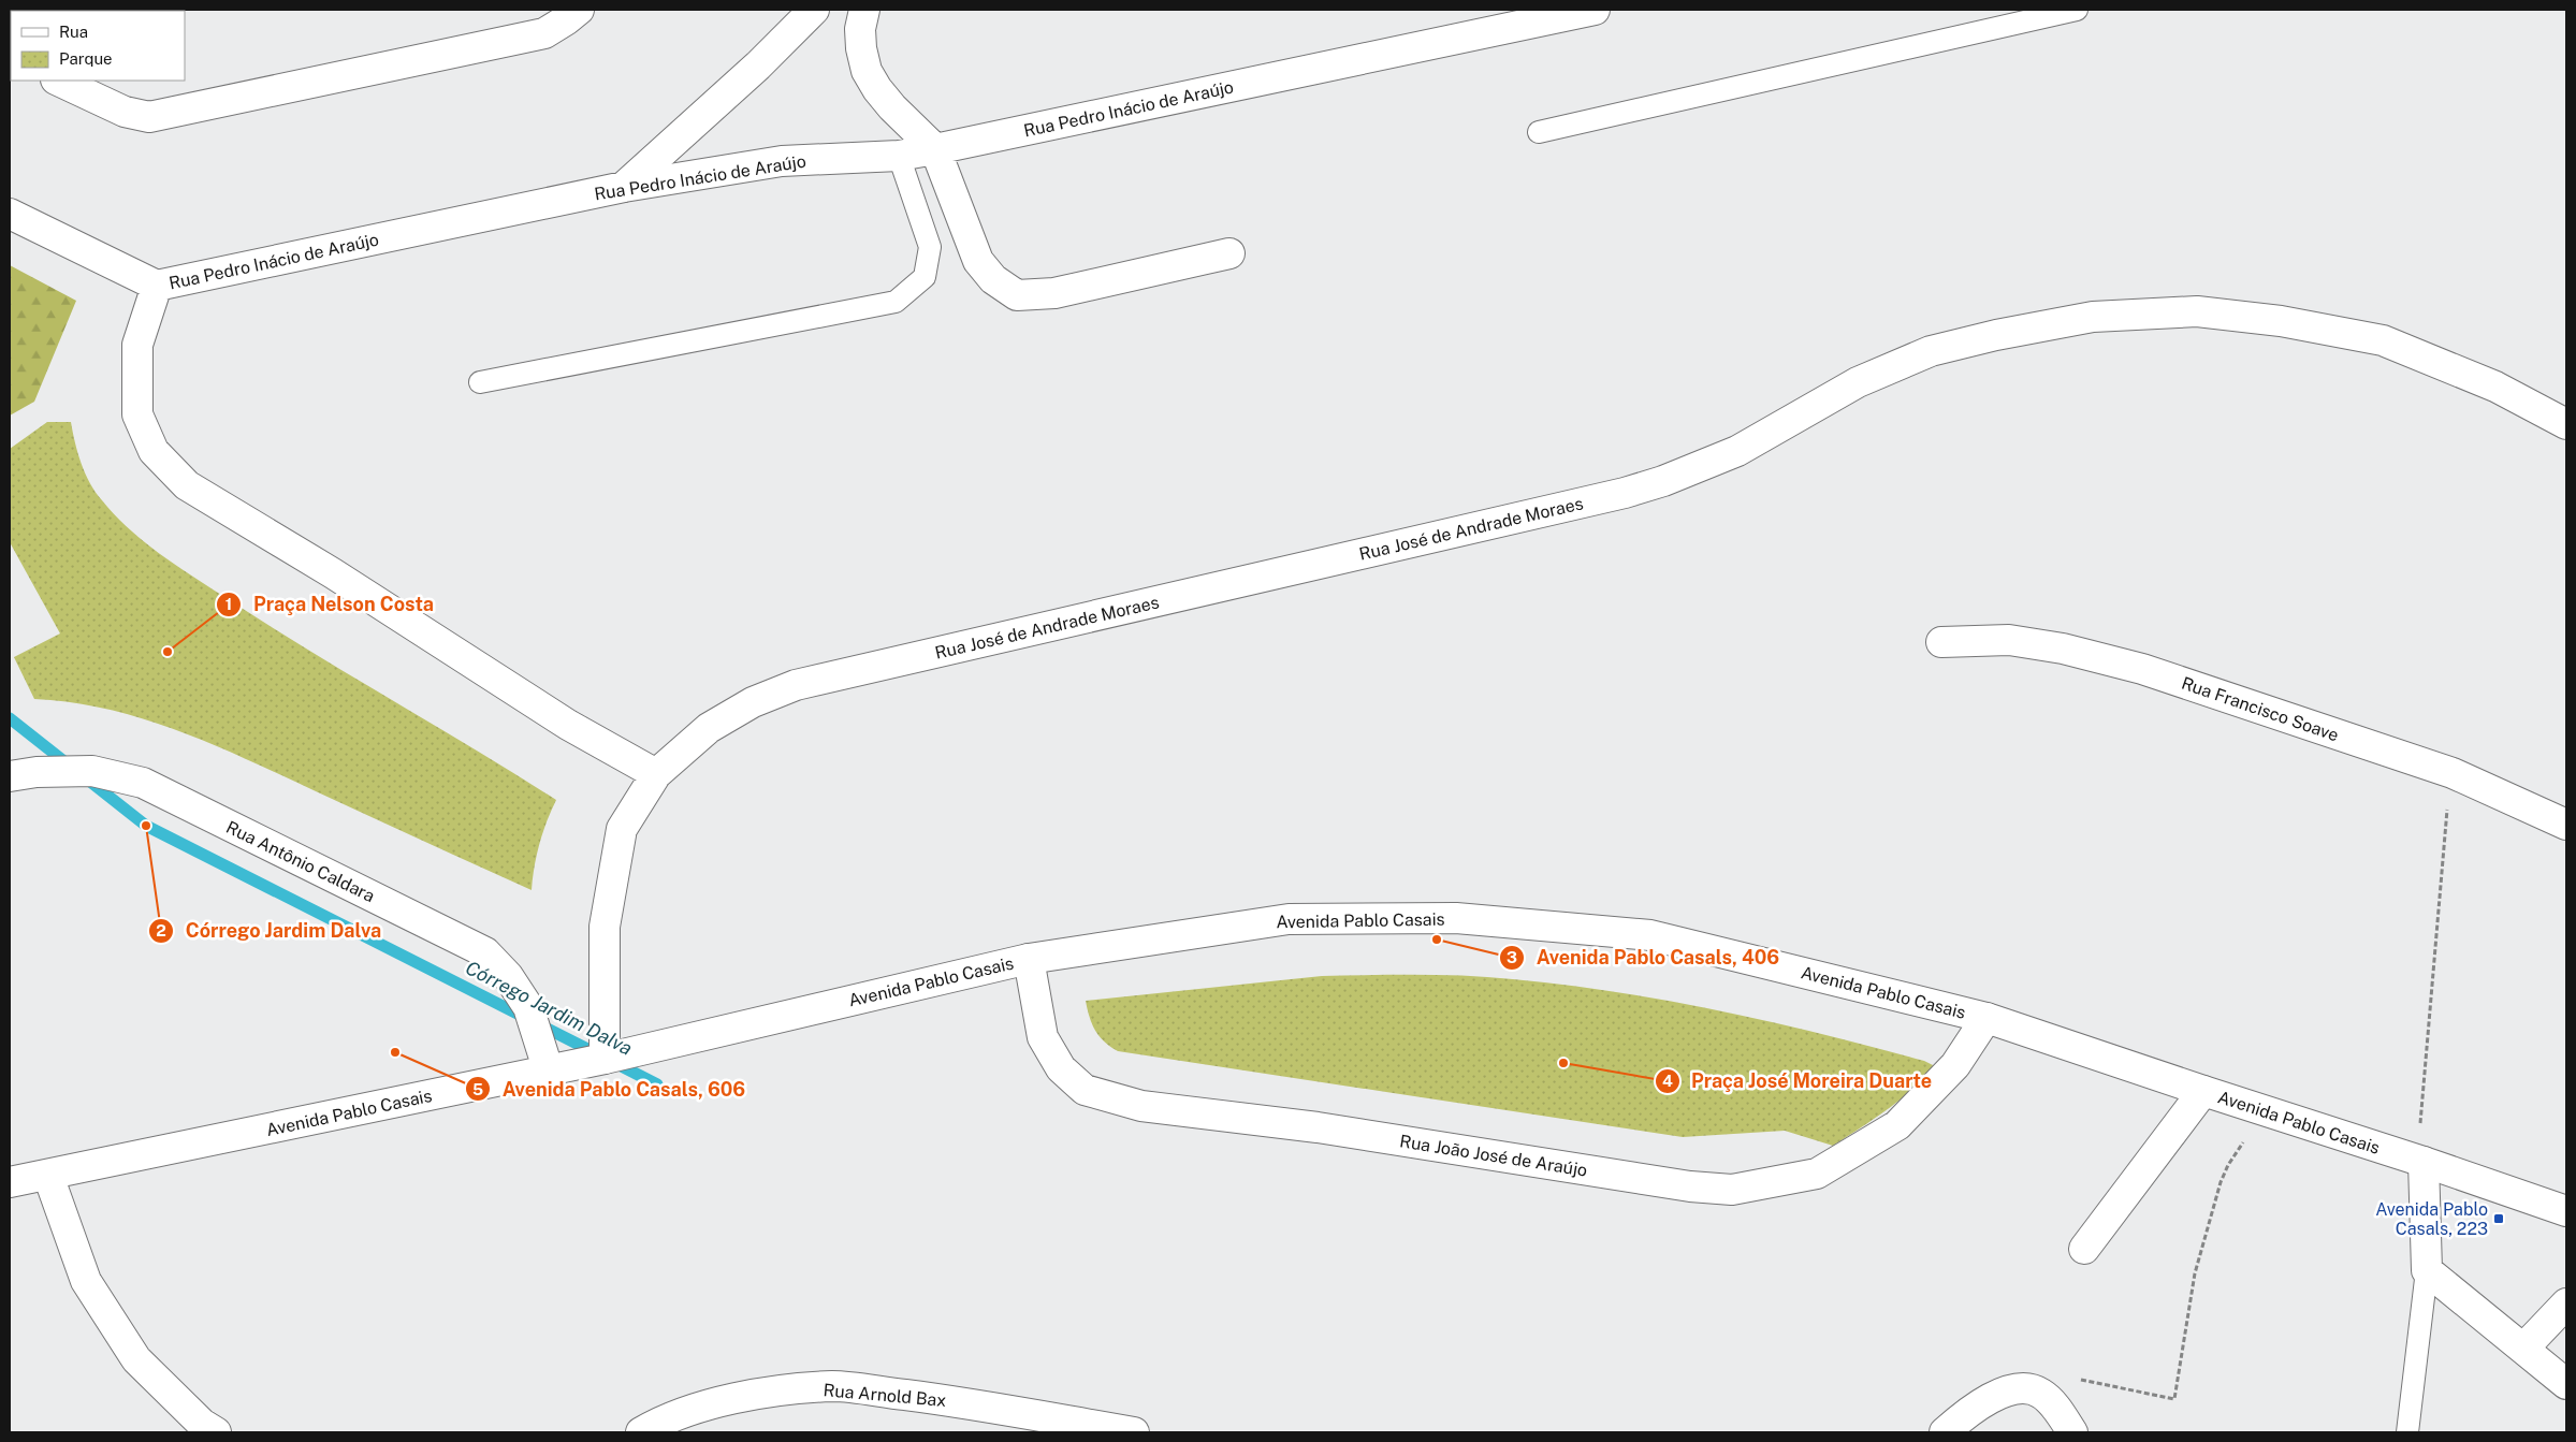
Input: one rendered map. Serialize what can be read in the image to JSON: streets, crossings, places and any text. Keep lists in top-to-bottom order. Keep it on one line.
{"streets":{"street":["Rua Pedro Inácio de Araújo","Rua José de Andrade Moraes","Rua Francisco Soave","Rua Antônio Caldara","Avenida Pablo Casais","Rua João José de Araújo","Rua Arnold Bax"]},"crossings":[["Rua José de Andrade Moraes","Avenida Pablo Casais"],["Rua Antônio Caldara","Avenida Pablo Casais"],["Avenida Pablo Casais","Rua João José de Araújo"]],"water":["Córrego Jardim Dalva"],"places":{"other":["Praça Nelson Costa","Córrego Jardim Dalva","Avenida Pablo Casals, 406","Avenida Pablo Casals, 606","Praça José Moreira Duarte"],"transit":["Avenida Pablo Casals, 223"]},"legend":["Rua","Parque"]}
